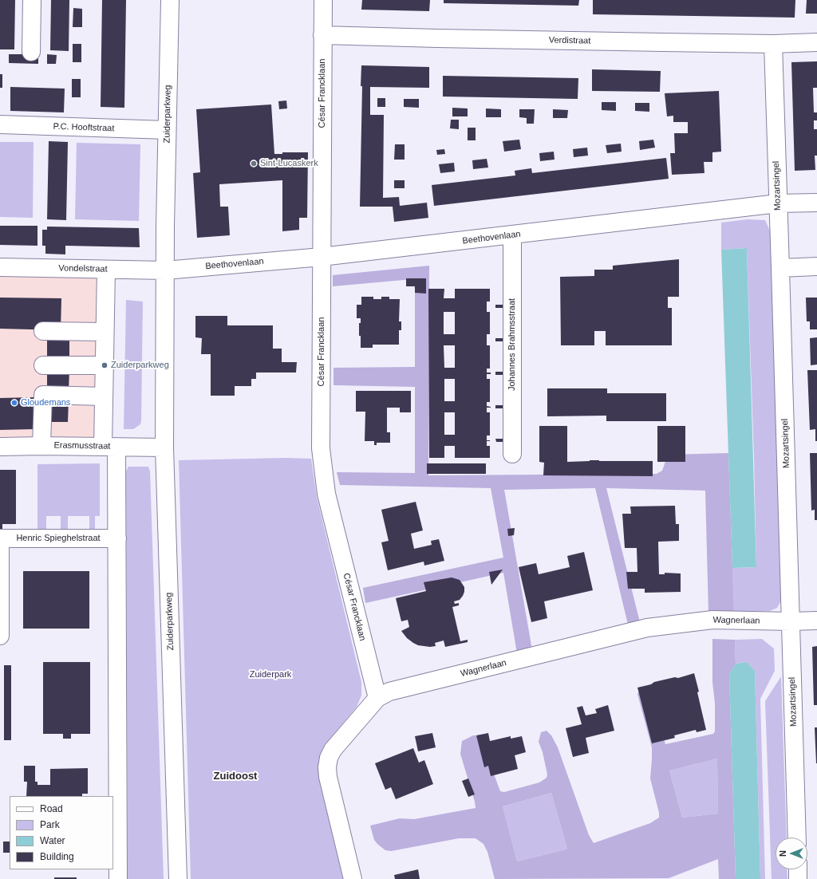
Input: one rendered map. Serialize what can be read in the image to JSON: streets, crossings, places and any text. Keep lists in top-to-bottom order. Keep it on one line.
{"streets":{"street":["Verdistraat","César Francklaan","Zuiderparkweg","P.C. Hooftstraat","Mozartsingel","Beethovenlaan","Vondelstraat","Johannes Brahmsstraat","Erasmusstraat","Henric Spieghelstraat","Wagnerlaan"]},"crossings":[["Verdistraat","César Francklaan"],["Verdistraat","Mozartsingel"],["César Francklaan","Beethovenlaan"],["César Francklaan","Wagnerlaan"],["Zuiderparkweg","P.C. Hooftstraat"],["Zuiderparkweg","Beethovenlaan"],["Zuiderparkweg","Vondelstraat"],["Zuiderparkweg","Erasmusstraat"],["Mozartsingel","Beethovenlaan"],["Mozartsingel","Wagnerlaan"],["Beethovenlaan","Vondelstraat"],["Beethovenlaan","Johannes Brahmsstraat"]],"districts":["Zuidoost"],"parks":["Zuiderpark"],"places":["Sint-Lucaskerk","Zuiderparkweg","Gloudemans"],"legend":["Road","Park","Water","Building"],"north":"left"}
